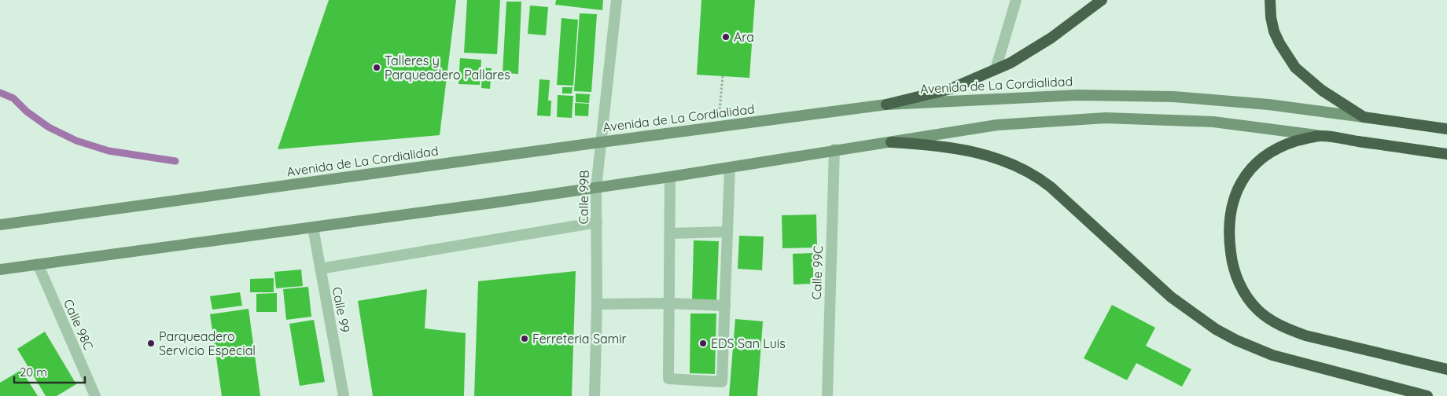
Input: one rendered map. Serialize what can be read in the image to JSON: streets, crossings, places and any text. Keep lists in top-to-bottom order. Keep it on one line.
{"streets":{"main road":["Avenida de La Cordialidad"],"street":["Calle 99B","Calle 99C","Calle 99","Calle 98C"]},"crossings":[["Avenida de La Cordialidad","Calle 99B"]],"places":["Ara","Talleres y Parqueadero Pallares","Ferreteria Samir","Parqueadero Servicio Especial","EDS San Luis"],"scale_bar":"20 m"}
